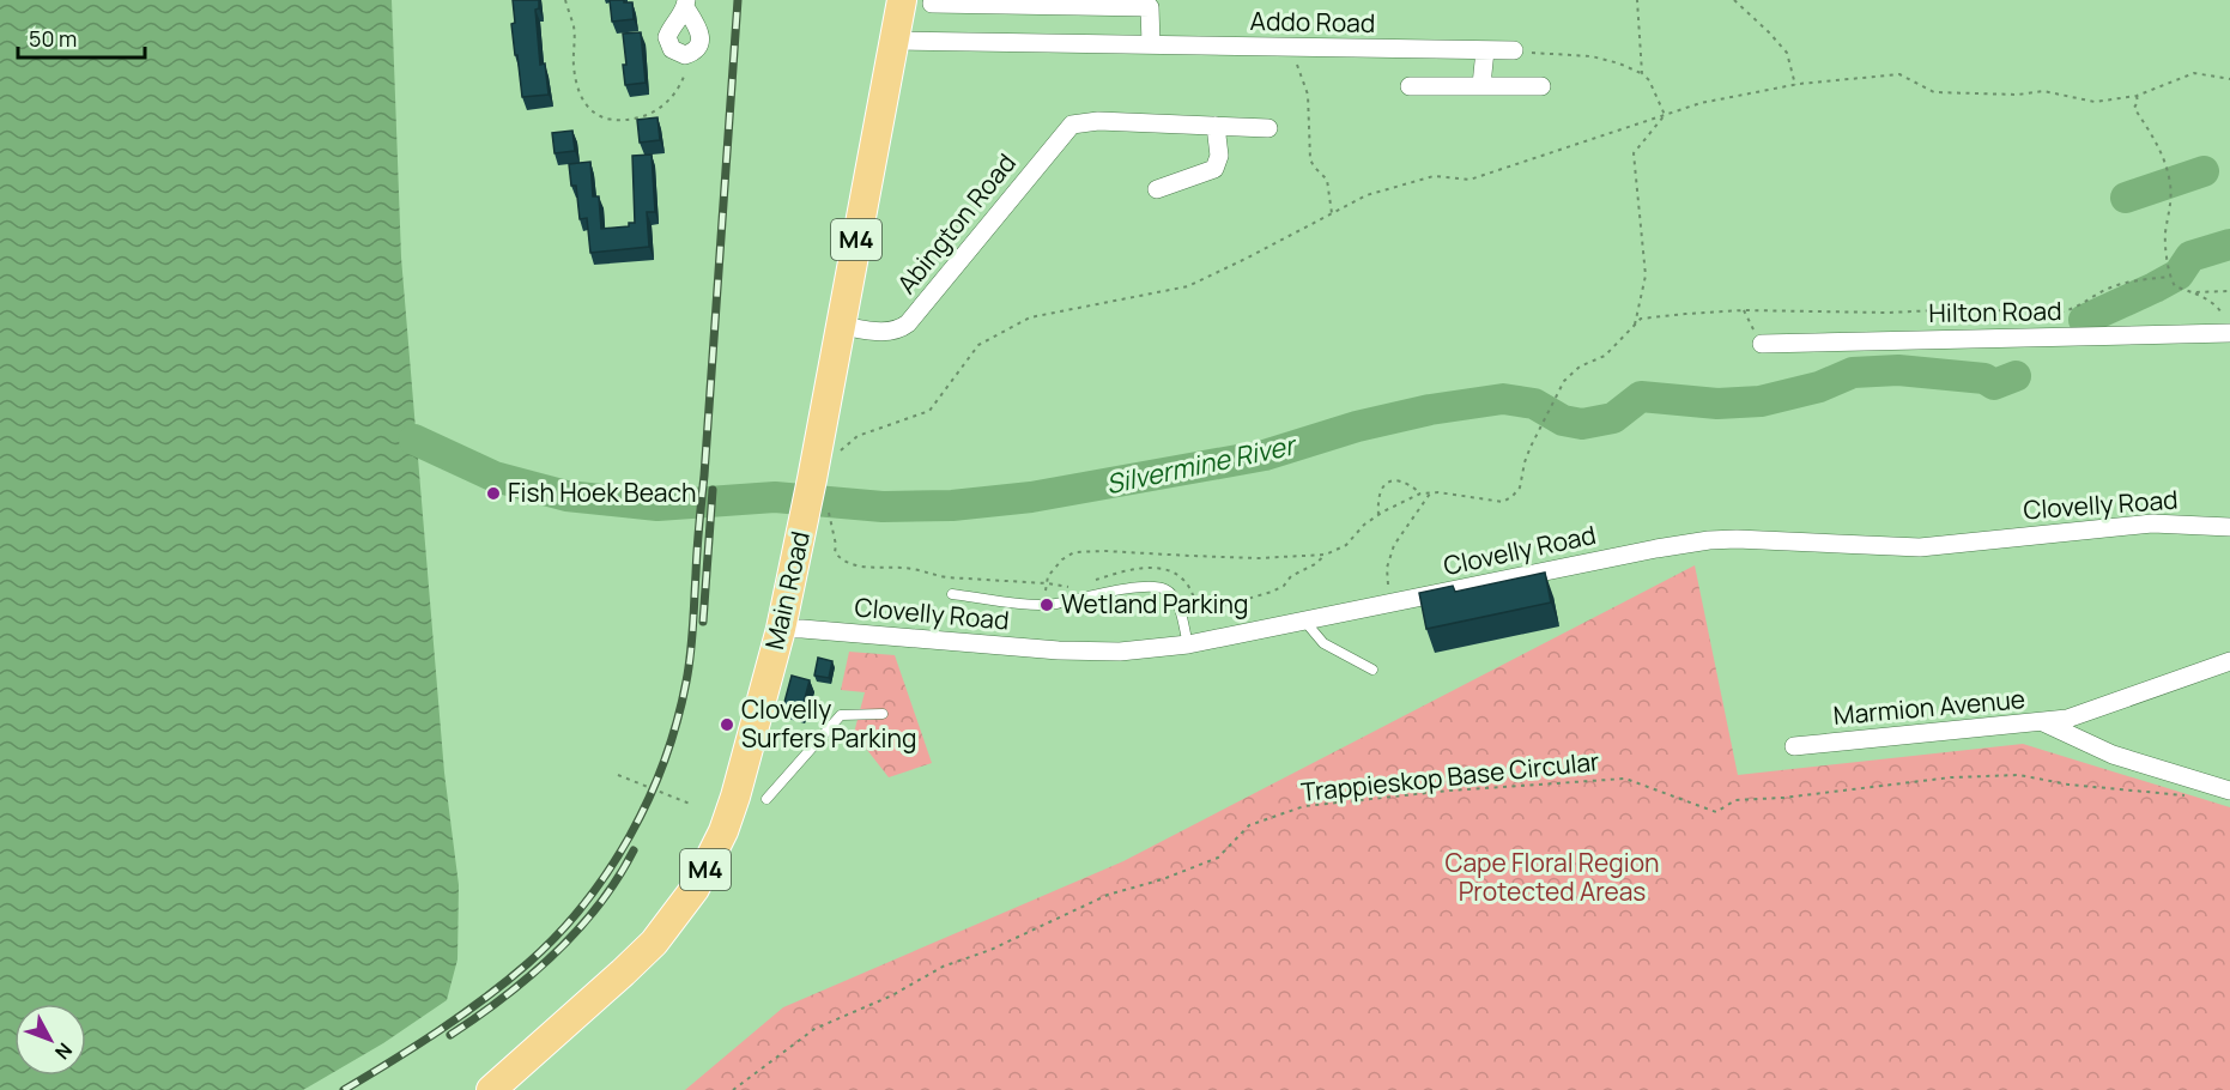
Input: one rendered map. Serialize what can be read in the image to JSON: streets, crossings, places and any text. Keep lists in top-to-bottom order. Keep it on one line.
{"streets":{"main road":["M4","Main Road"],"street":["Addo Road","Abington Road","Hilton Road","Clovelly Road","Marmion Avenue"],"path":["Trappieskop Base Circular"]},"crossings":[["Addo Road","Main Road"],["Abington Road","Main Road"],["Clovelly Road","Main Road"]],"water":["Silvermine River"],"parks":["Cape Floral Region Protected Areas"],"places":["Fish Hoek Beach","Wetland Parking","Clovelly Surfers Parking"],"scale_bar":"50 m","north":"bottom right"}
